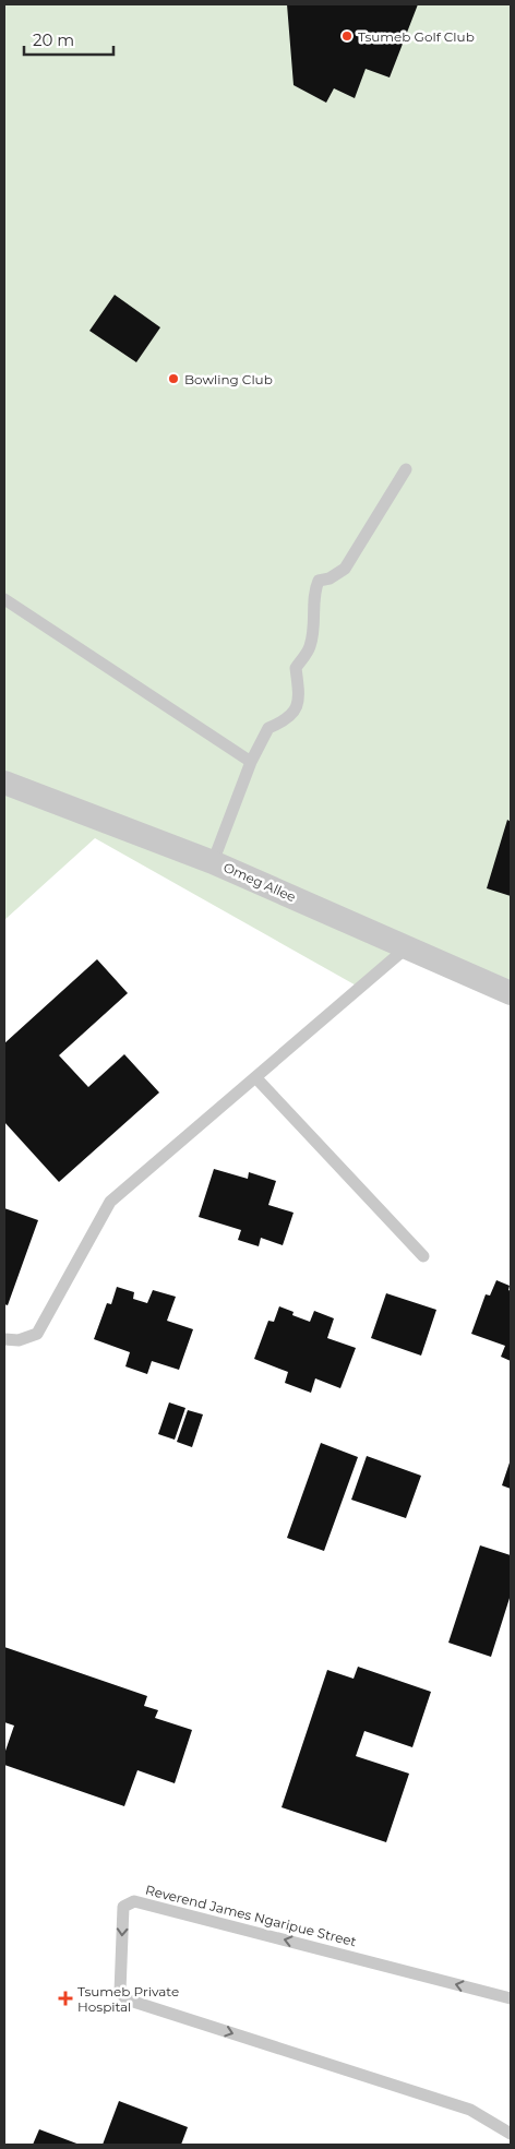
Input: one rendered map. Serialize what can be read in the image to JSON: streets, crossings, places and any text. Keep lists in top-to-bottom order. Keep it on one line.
{"streets":{"street":["Omeg Allee"],"lane":["Reverend James Ngaripue Street"]},"places":{"other":["Tsumeb Golf Club","Bowling Club"],"health":["Tsumeb Private Hospital"]},"scale_bar":"20 m"}
